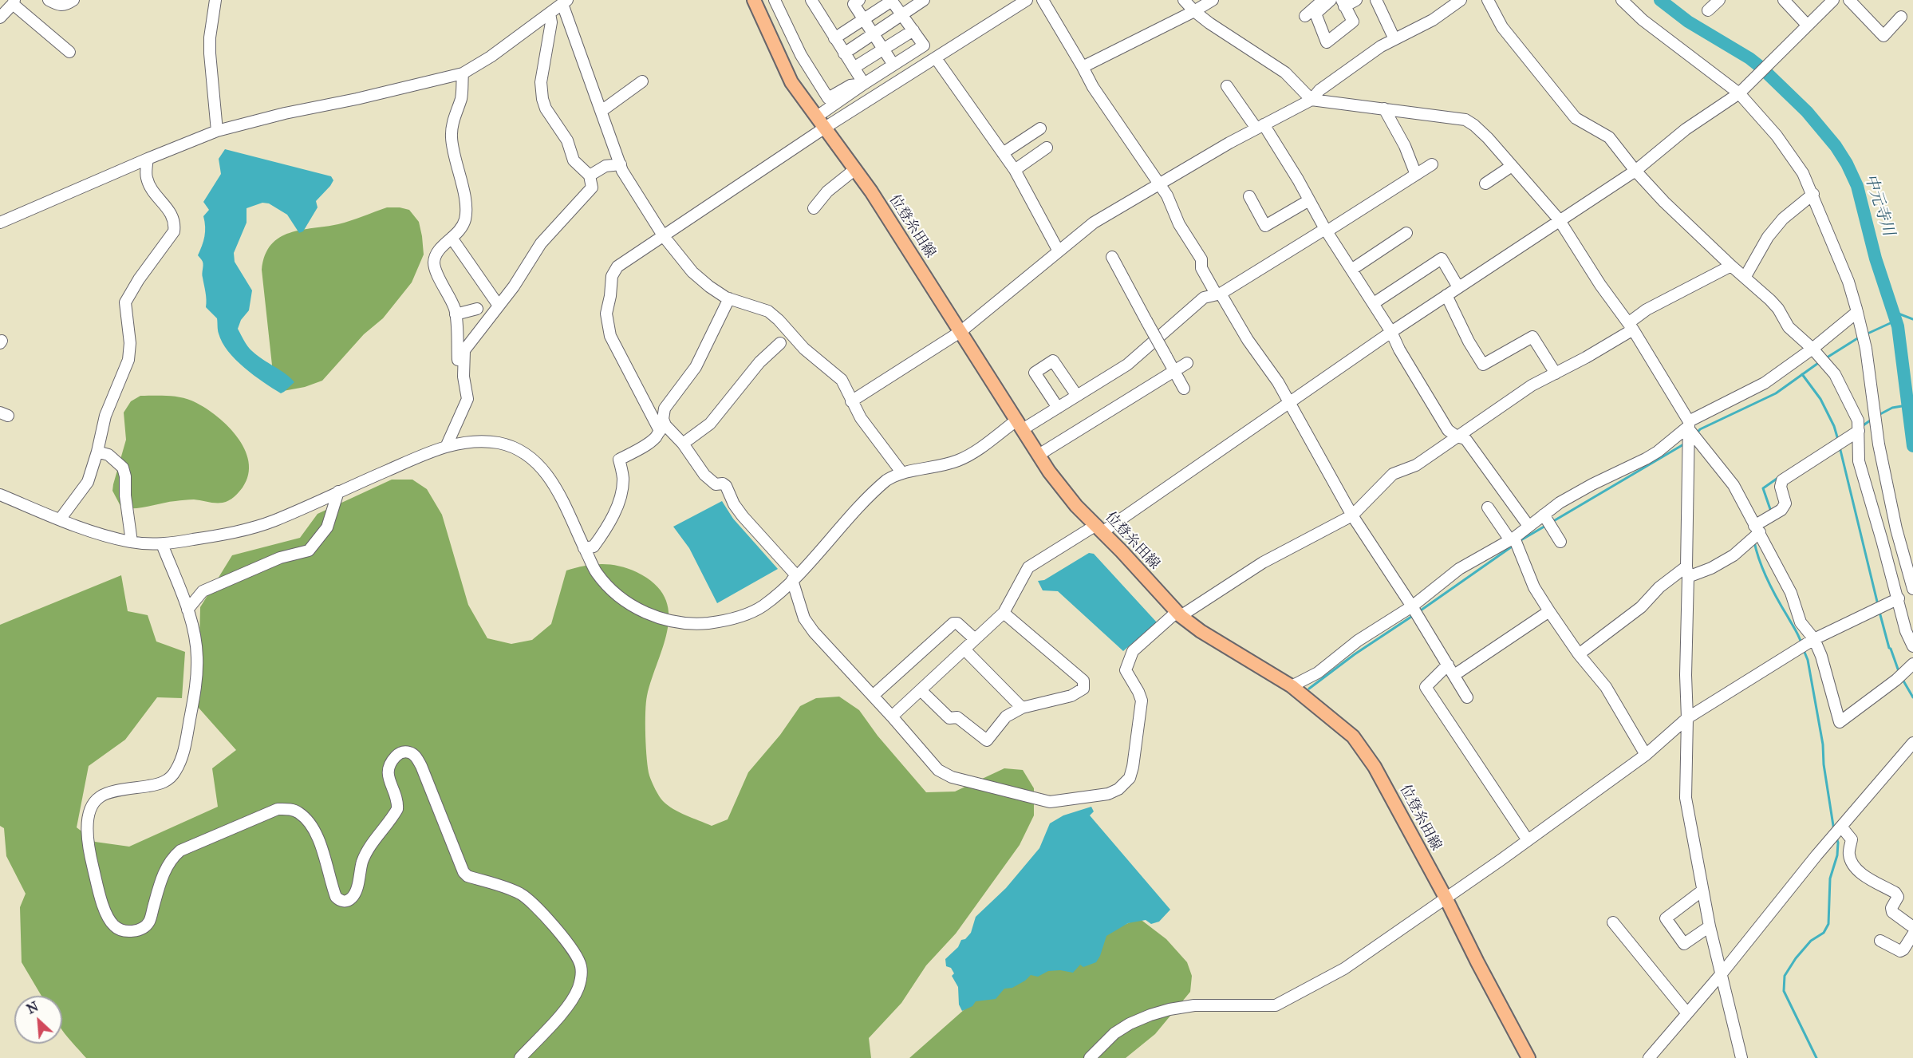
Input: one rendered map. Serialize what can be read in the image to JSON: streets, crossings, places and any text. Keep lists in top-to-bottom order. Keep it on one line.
{"streets":{"main road":["位登糸田線"]},"water":["中元寺川"],"north":"top left"}
